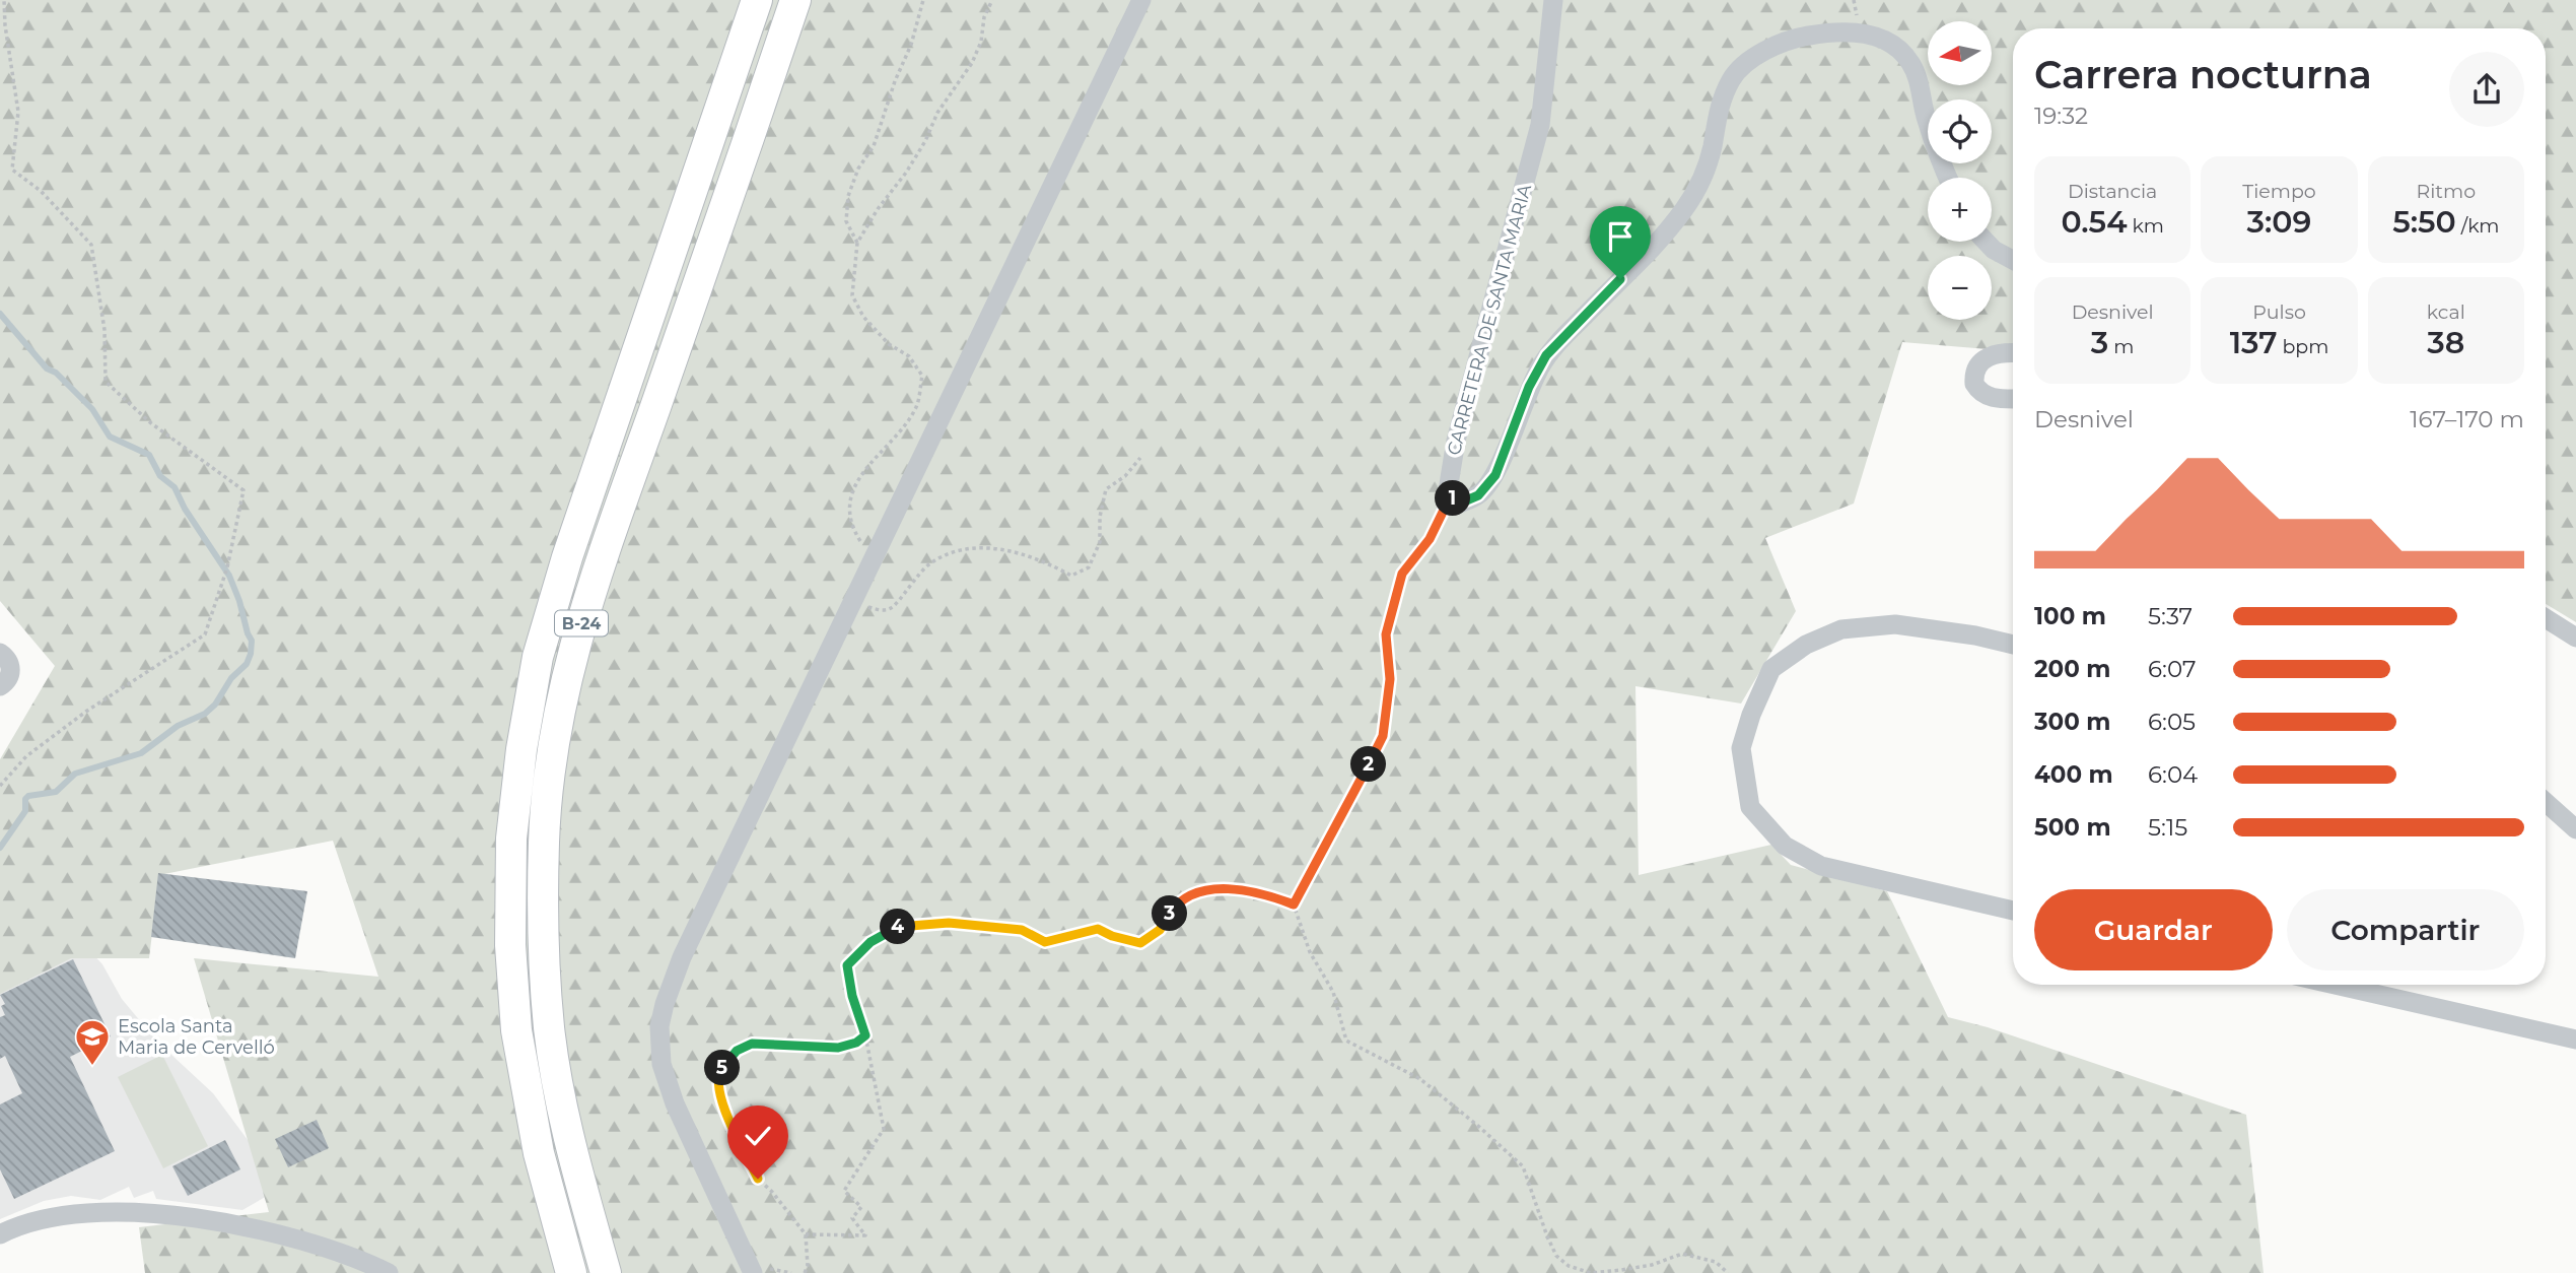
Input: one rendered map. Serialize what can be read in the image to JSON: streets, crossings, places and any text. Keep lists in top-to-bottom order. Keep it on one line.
{"streets":{"highway":["B-24"],"street":["CARRETERA DE SANTA MARIA"]},"places":{"school or university":["Escola Santa Maria de Cervelló"]},"north":"left","page":{"map_buttons":["+","−"],"heading":["Carrera nocturna","19:32"],"stats":[["Distancia","0.54 km"],["Tiempo","3:09"],["Ritmo","5:50 /km"],["Desnivel","3 m"],["Pulso","137 bpm"],["kcal","38"]],"chart":["Desnivel","167–170 m"],"pins":["1","2","3","4","5"],"list":[{"name":"100 m","note":"5:37"},{"name":"200 m","note":"6:07"},{"name":"300 m","note":"6:05"},{"name":"400 m","note":"6:04"},{"name":"500 m","note":"5:15"}],"buttons":["Guardar","Compartir"]}}
